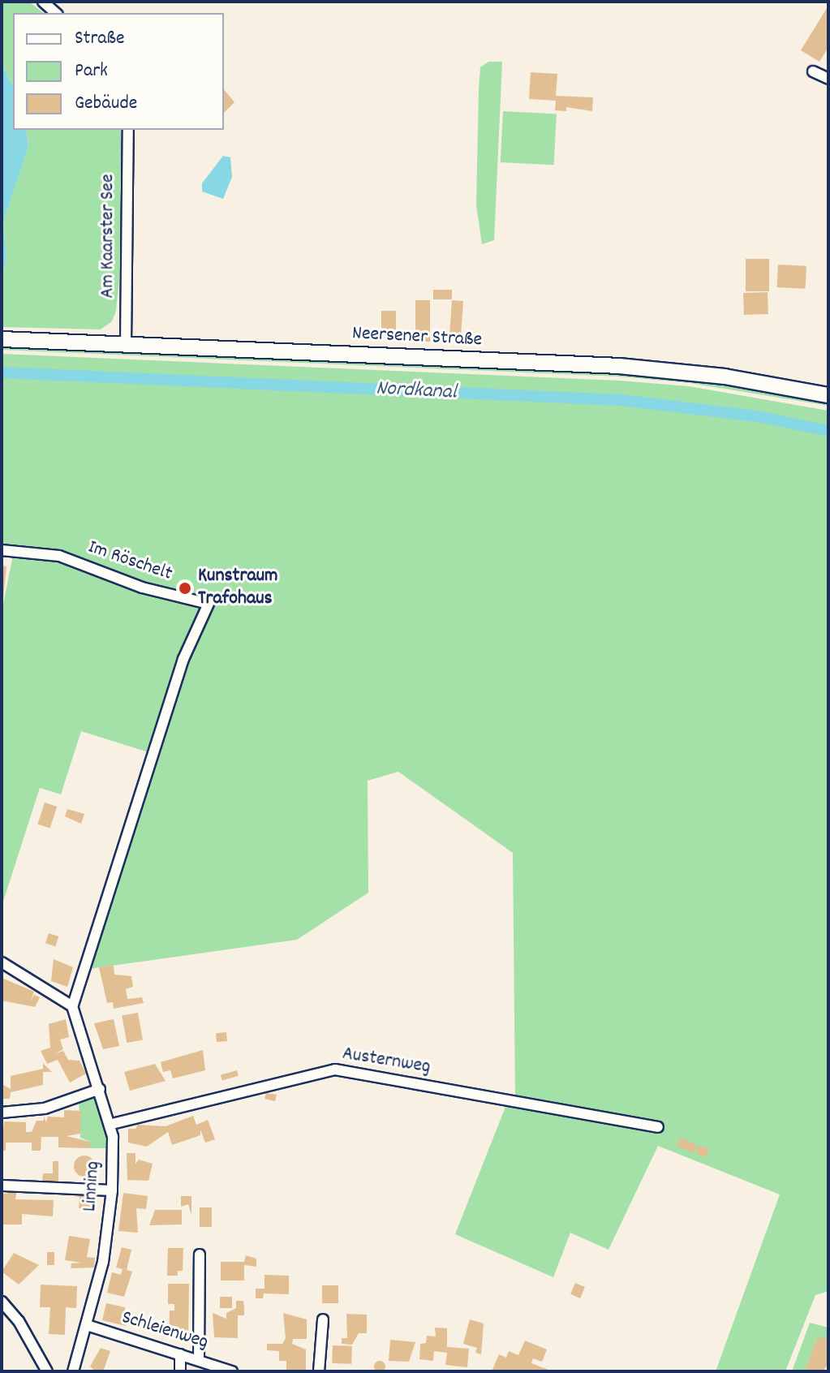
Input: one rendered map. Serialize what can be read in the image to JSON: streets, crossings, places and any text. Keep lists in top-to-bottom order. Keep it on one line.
{"streets":{"main road":["Neersener Straße"],"street":["Am Kaarster See","Im Röschelt","Austernweg","Linning","Schleienweg"]},"crossings":[["Am Kaarster See","Neersener Straße"],["Im Röschelt","Linning"],["Austernweg","Linning"],["Linning","Schleienweg"]],"water":["Nordkanal"],"places":["Kunstraum Trafohaus"],"legend":["Straße","Park","Gebäude"]}
